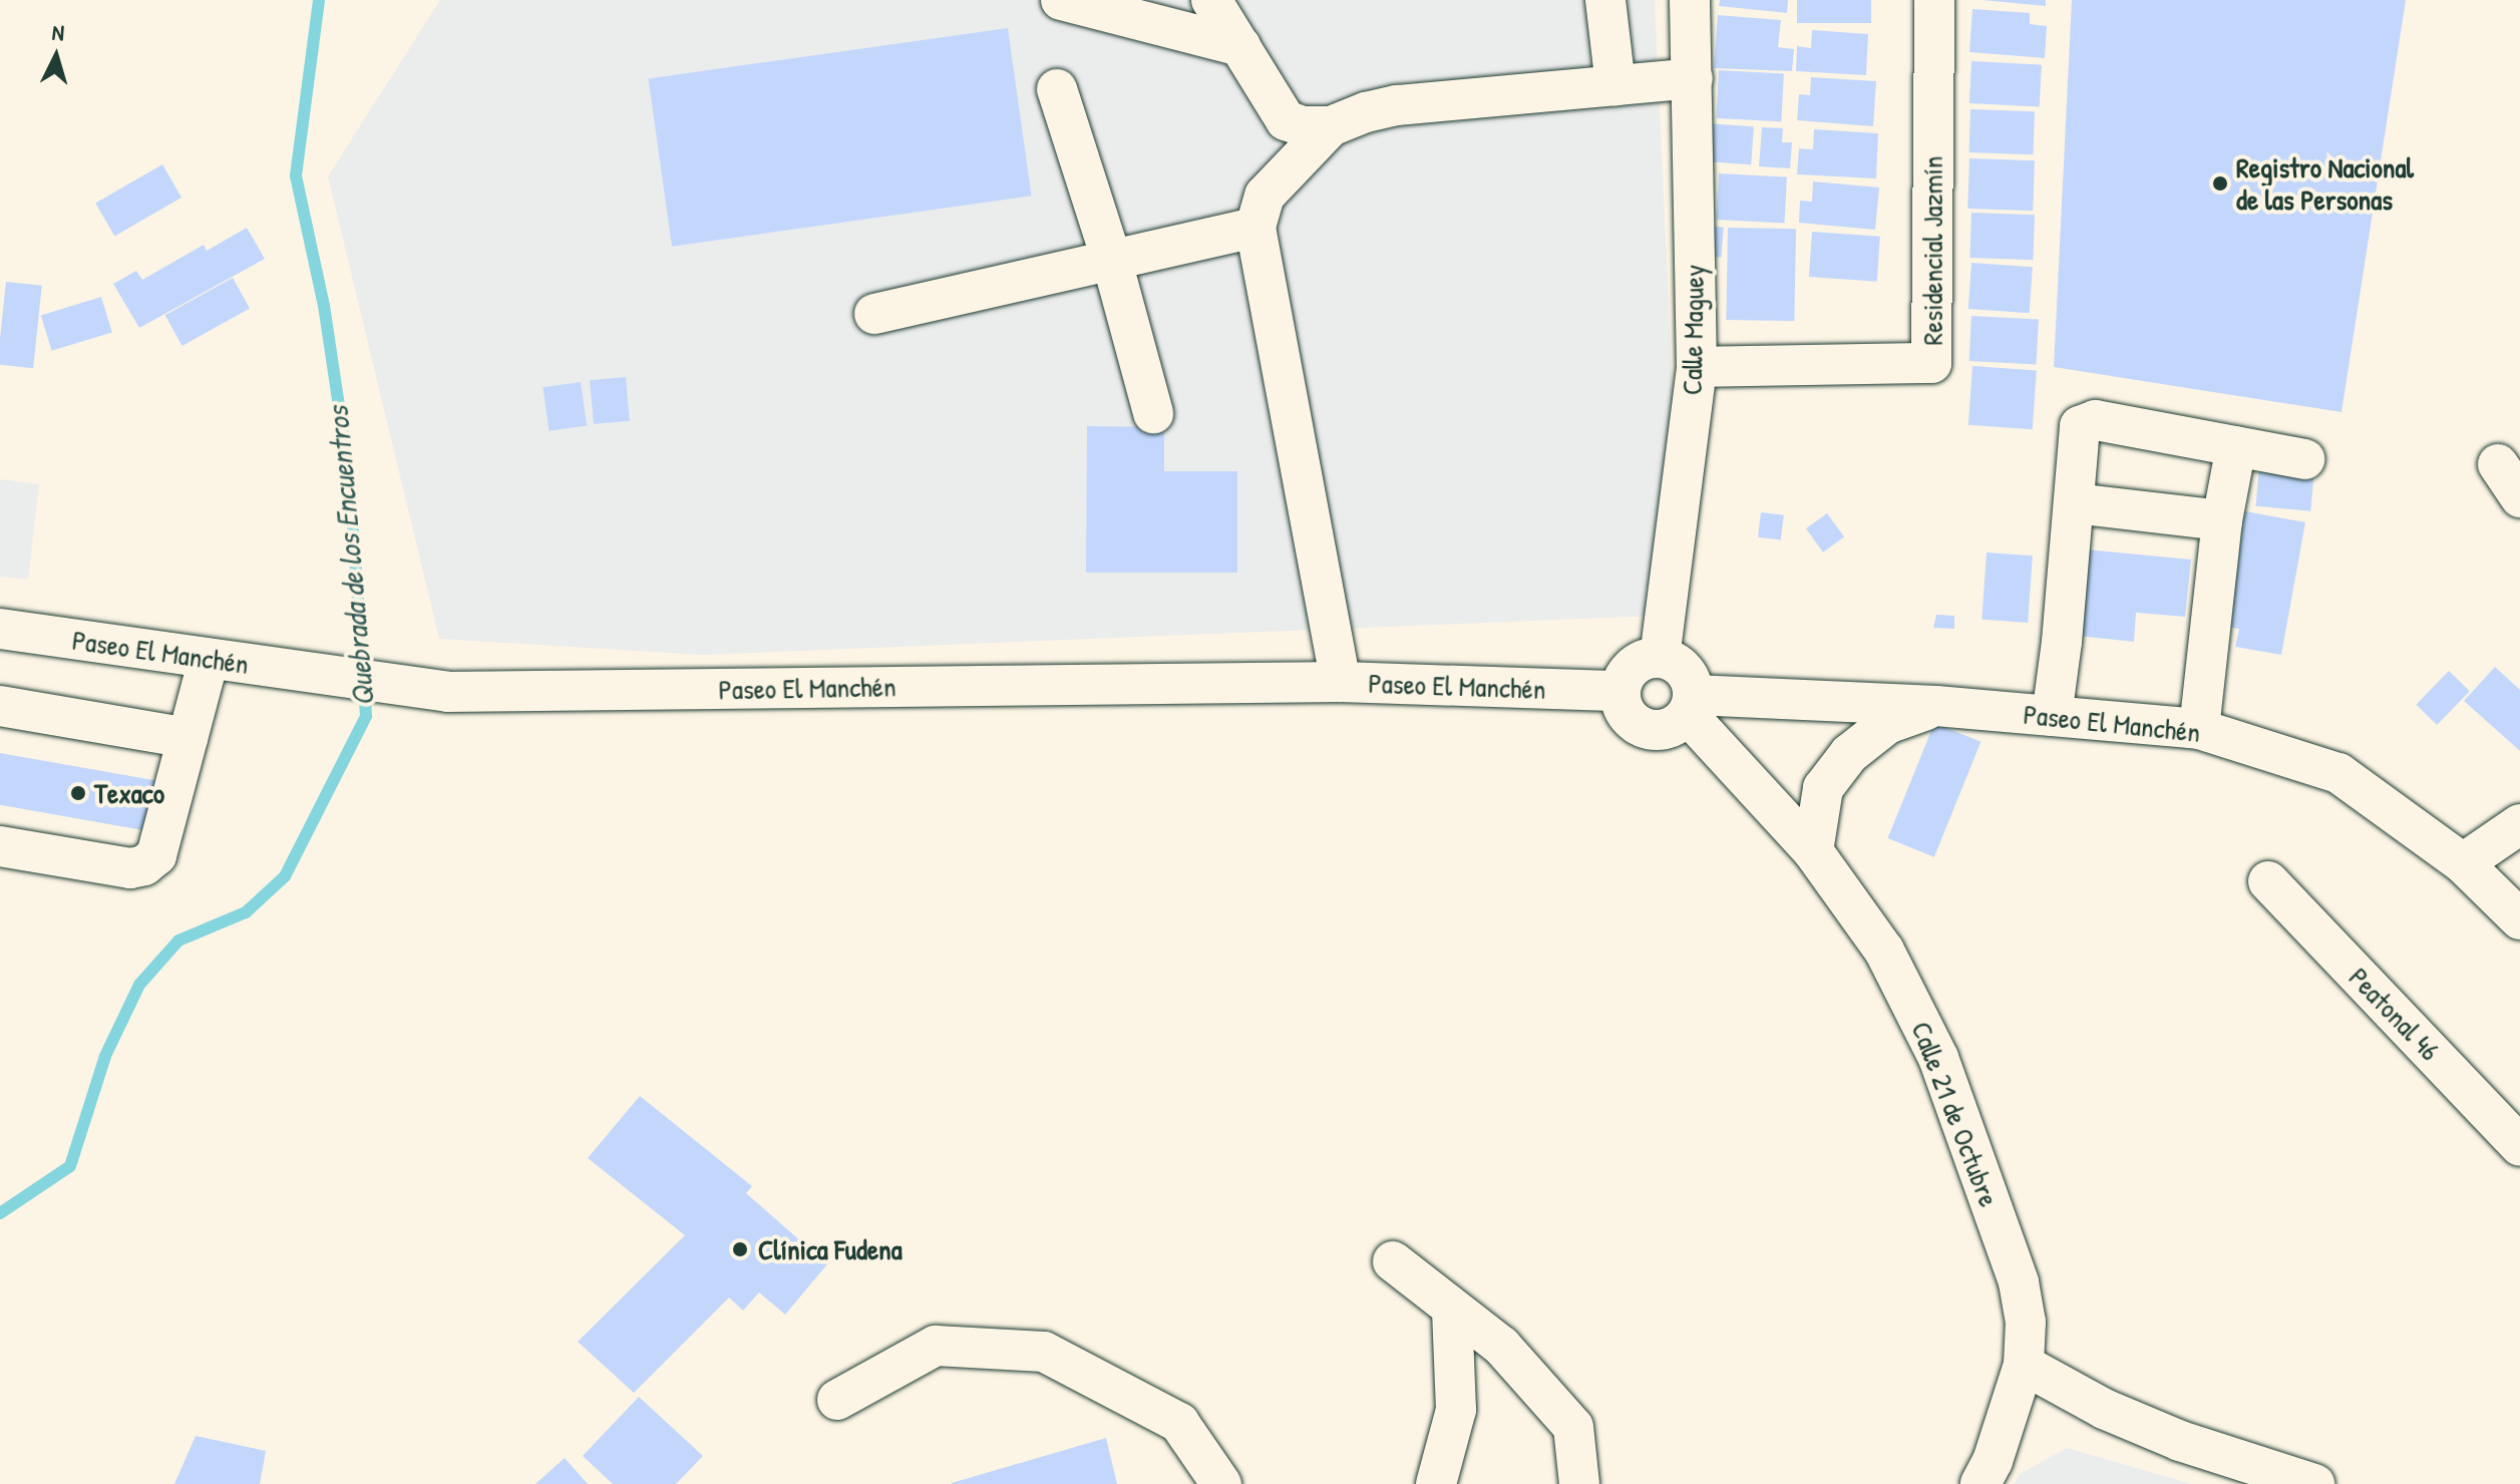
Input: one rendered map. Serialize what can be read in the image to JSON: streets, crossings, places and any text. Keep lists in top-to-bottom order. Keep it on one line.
{"streets":{"street":["Residencial Jazmín","Calle Maguey","Paseo El Manchén","Peatonal 46","Calle 21 de Octubre"]},"crossings":[["Residencial Jazmín","Calle Maguey"],["Calle Maguey","Paseo El Manchén"],["Calle Maguey","Calle 21 de Octubre"],["Paseo El Manchén","Calle 21 de Octubre"]],"water":["Quebrada de los Encuentros"],"places":["Registro Nacional de las Personas","Texaco","Clínica Fudena"],"north":"top"}
